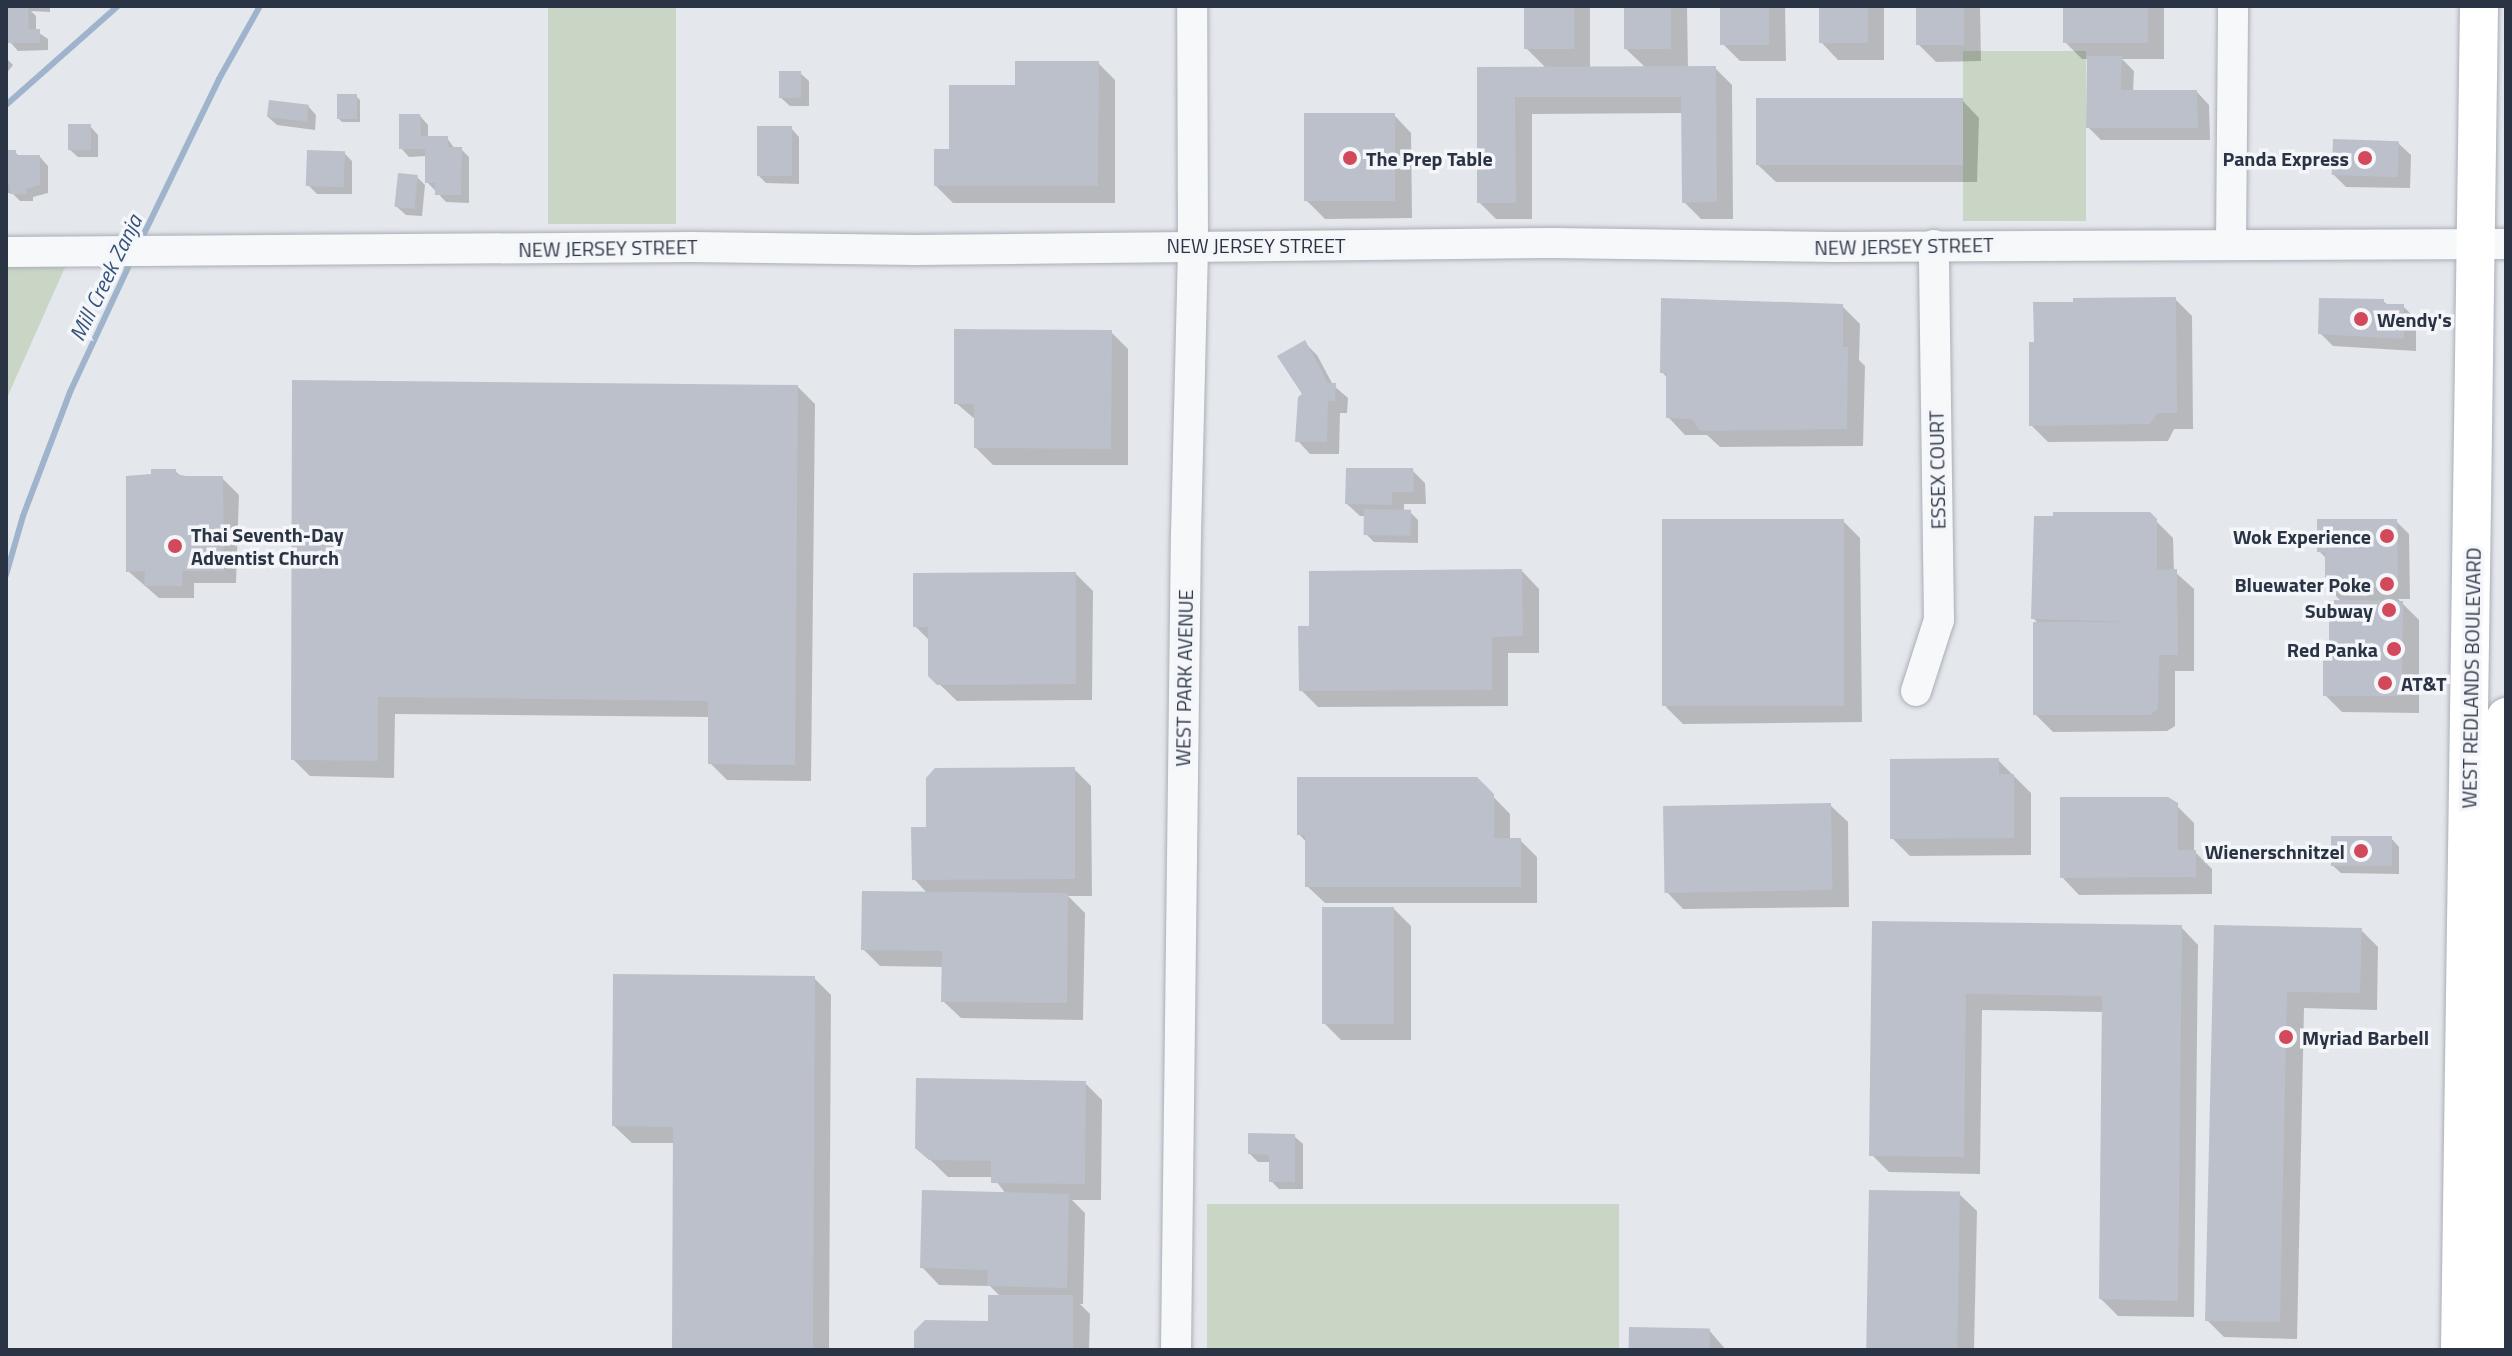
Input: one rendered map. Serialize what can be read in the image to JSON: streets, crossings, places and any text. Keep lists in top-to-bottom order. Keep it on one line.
{"streets":{"main road":["WEST REDLANDS BOULEVARD"],"street":["NEW JERSEY STREET","ESSEX COURT","WEST PARK AVENUE"]},"crossings":[["NEW JERSEY STREET","ESSEX COURT"],["NEW JERSEY STREET","WEST PARK AVENUE"],["NEW JERSEY STREET","WEST REDLANDS BOULEVARD"]],"water":["Mill Creek Zanja"],"places":["The Prep Table","Panda Express","Wendy's","Wok Experience","Thai Seventh-Day Adventist Church","Bluewater Poke","Subway","Red Panka","AT&T","Wienerschnitzel","Myriad Barbell"]}
